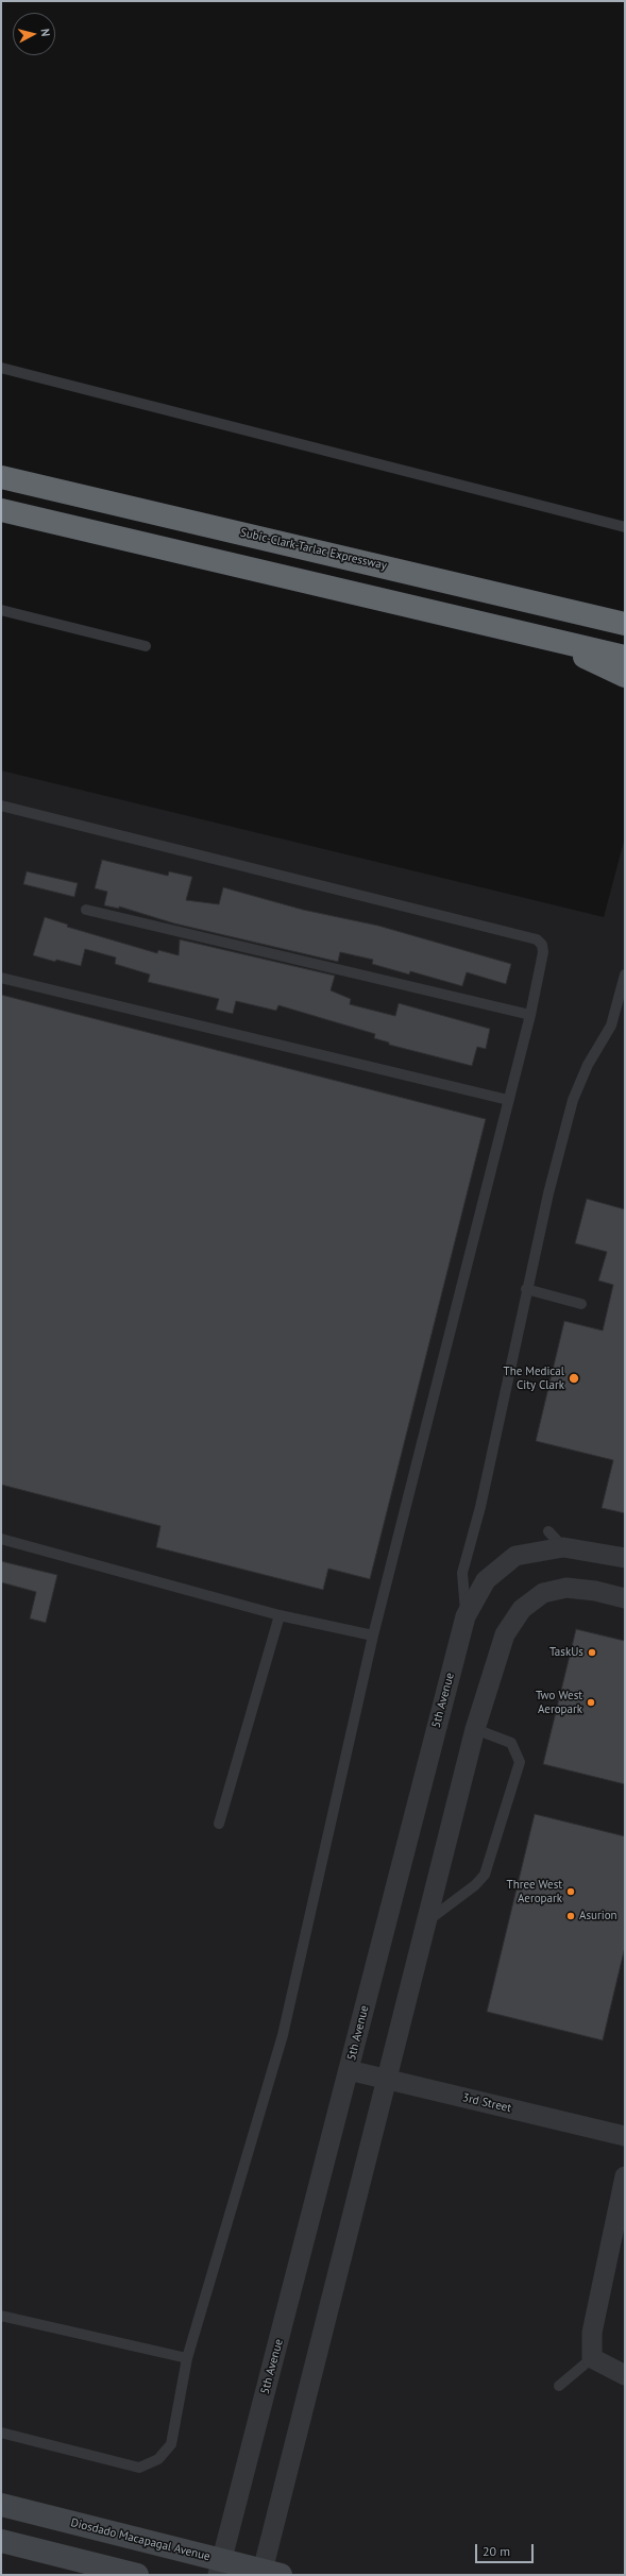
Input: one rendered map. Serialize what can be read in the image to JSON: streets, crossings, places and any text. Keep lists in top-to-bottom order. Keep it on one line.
{"streets":{"highway":["Subic-Clark-Tarlac Expressway"],"main road":["Diosdado Macapagal Avenue"],"street":["5th Avenue","3rd Street"]},"crossings":[["5th Avenue","3rd Street"],["5th Avenue","Diosdado Macapagal Avenue"]],"places":["The Medical City Clark","TaskUs","Two West Aeropark","Three West Aeropark","Asurion"],"scale_bar":"20 m","north":"right"}
